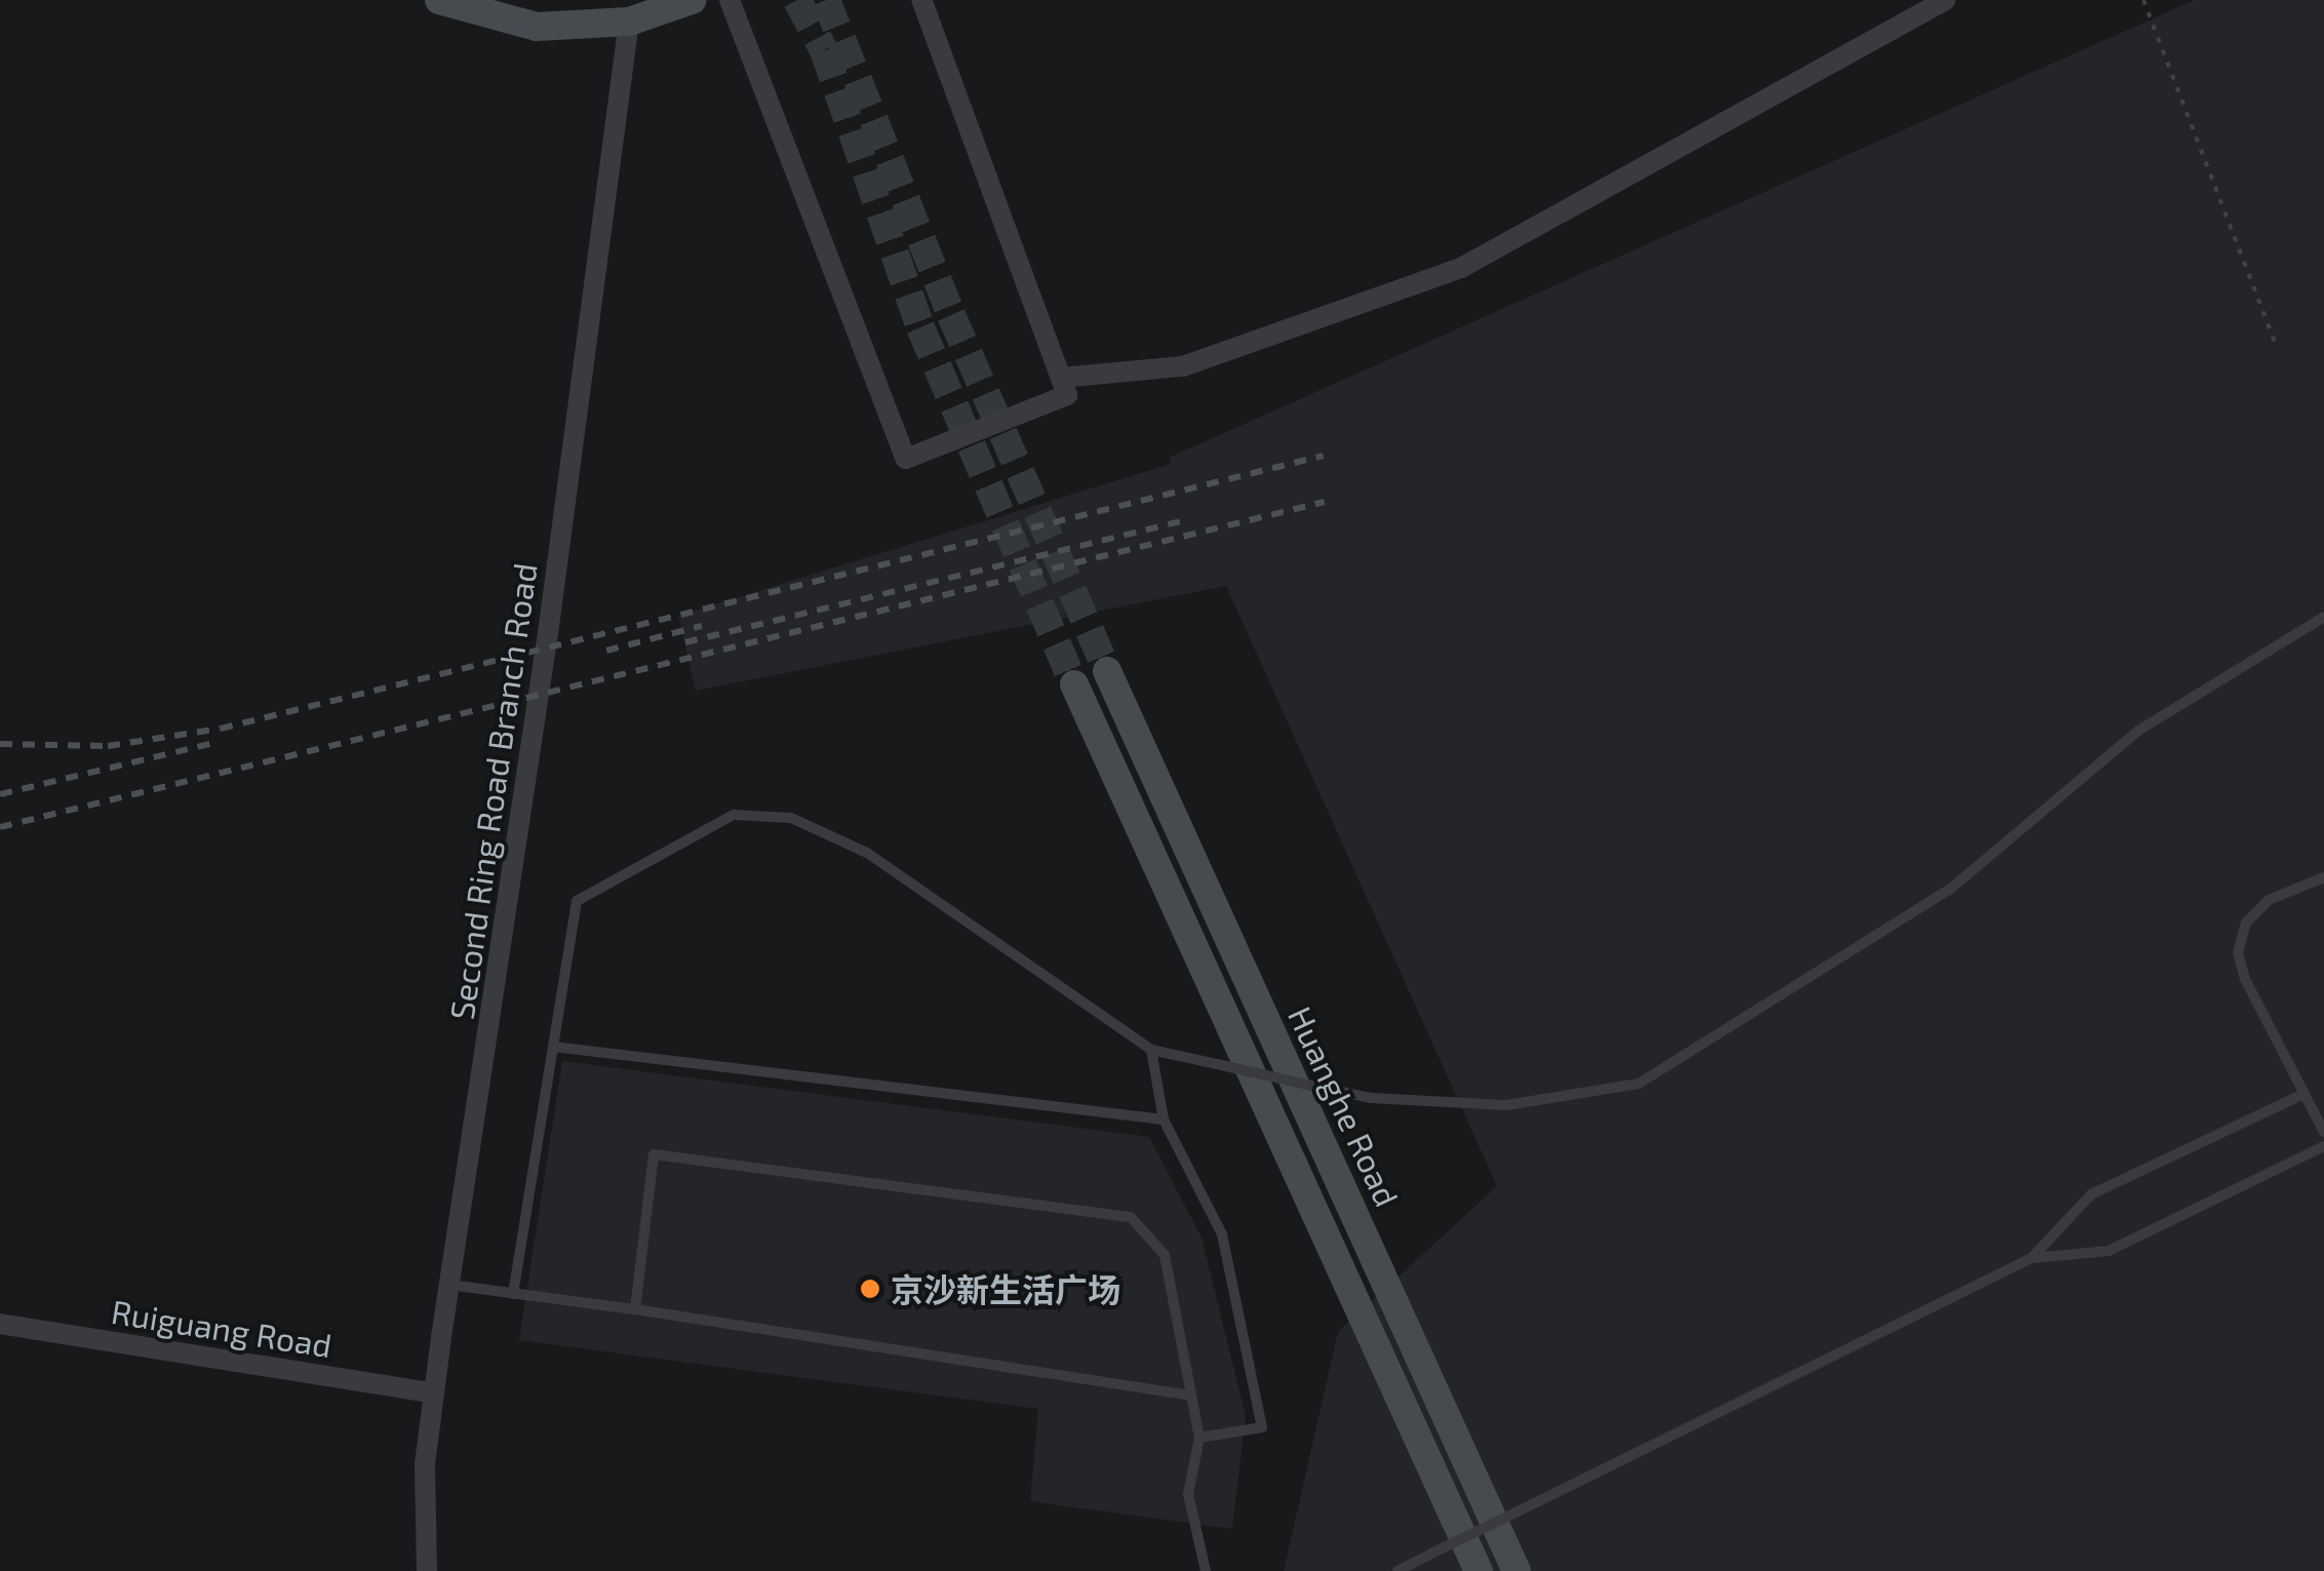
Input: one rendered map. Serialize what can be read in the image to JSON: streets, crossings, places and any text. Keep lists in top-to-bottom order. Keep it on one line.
{"streets":{"main road":["Huanghe Road"],"street":["Second Ring Road Branch Road","Ruiguang Road"]},"crossings":[["Second Ring Road Branch Road","Ruiguang Road"]],"places":["京沙新生活广场"]}
